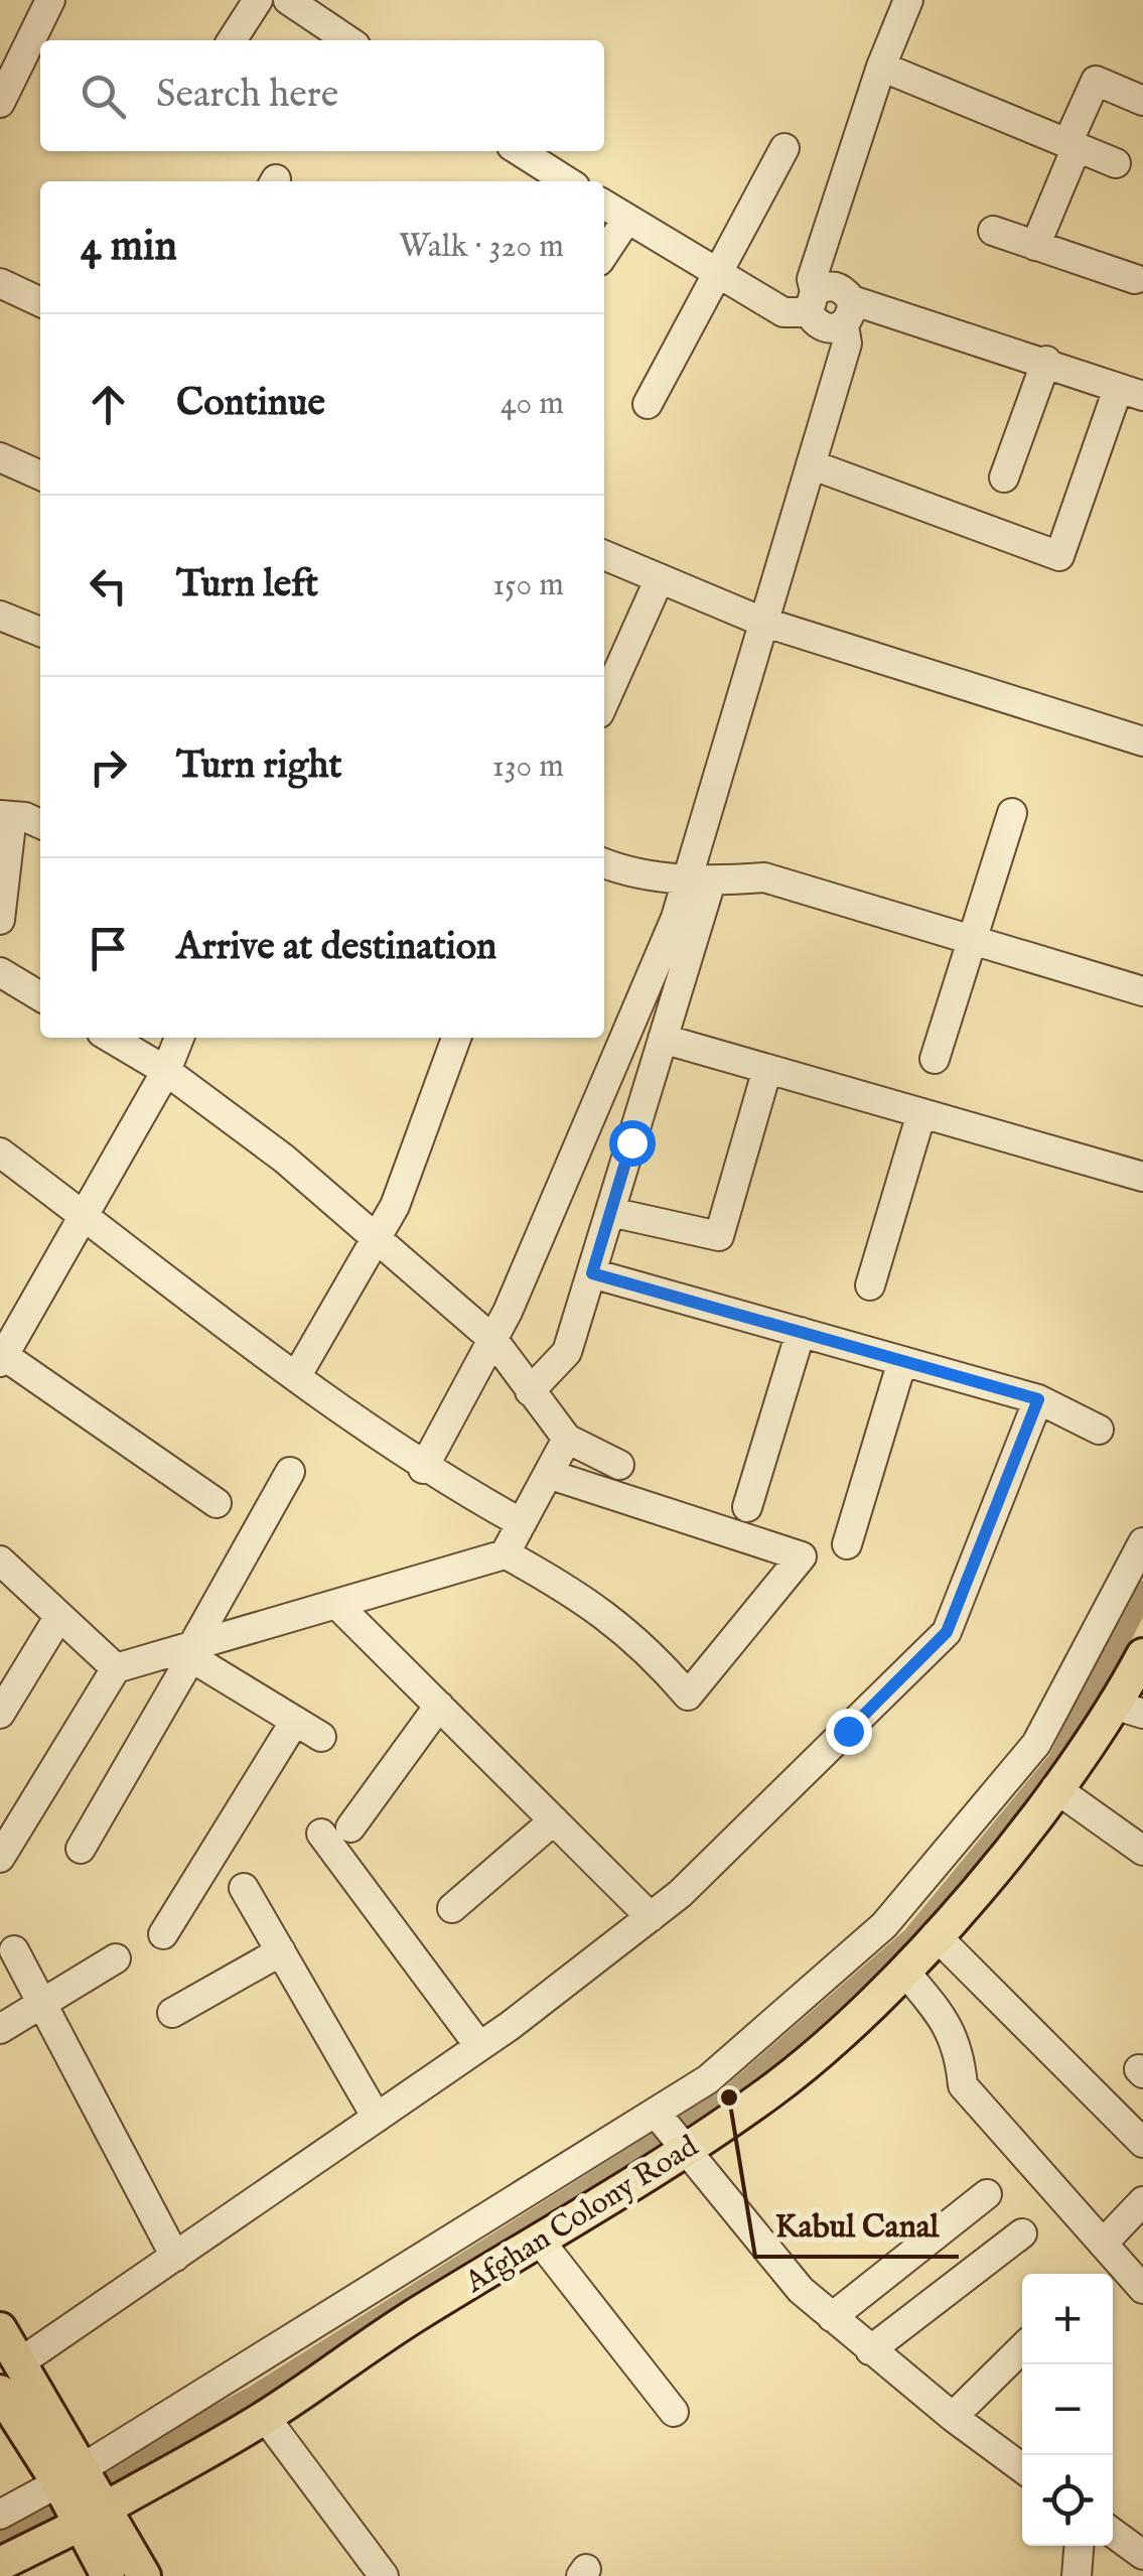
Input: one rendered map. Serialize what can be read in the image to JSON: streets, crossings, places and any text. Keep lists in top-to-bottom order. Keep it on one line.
{"streets":{"main road":["Afghan Colony Road"]},"places":["Kabul Canal"],"page":{"search":"Search here","heading":["4 min","Walk · 320 m"],"list":[["Continue","40 m"],["Turn left","150 m"],["Turn right","130 m"],"Arrive at destination"],"map_buttons":["+","−"]}}
